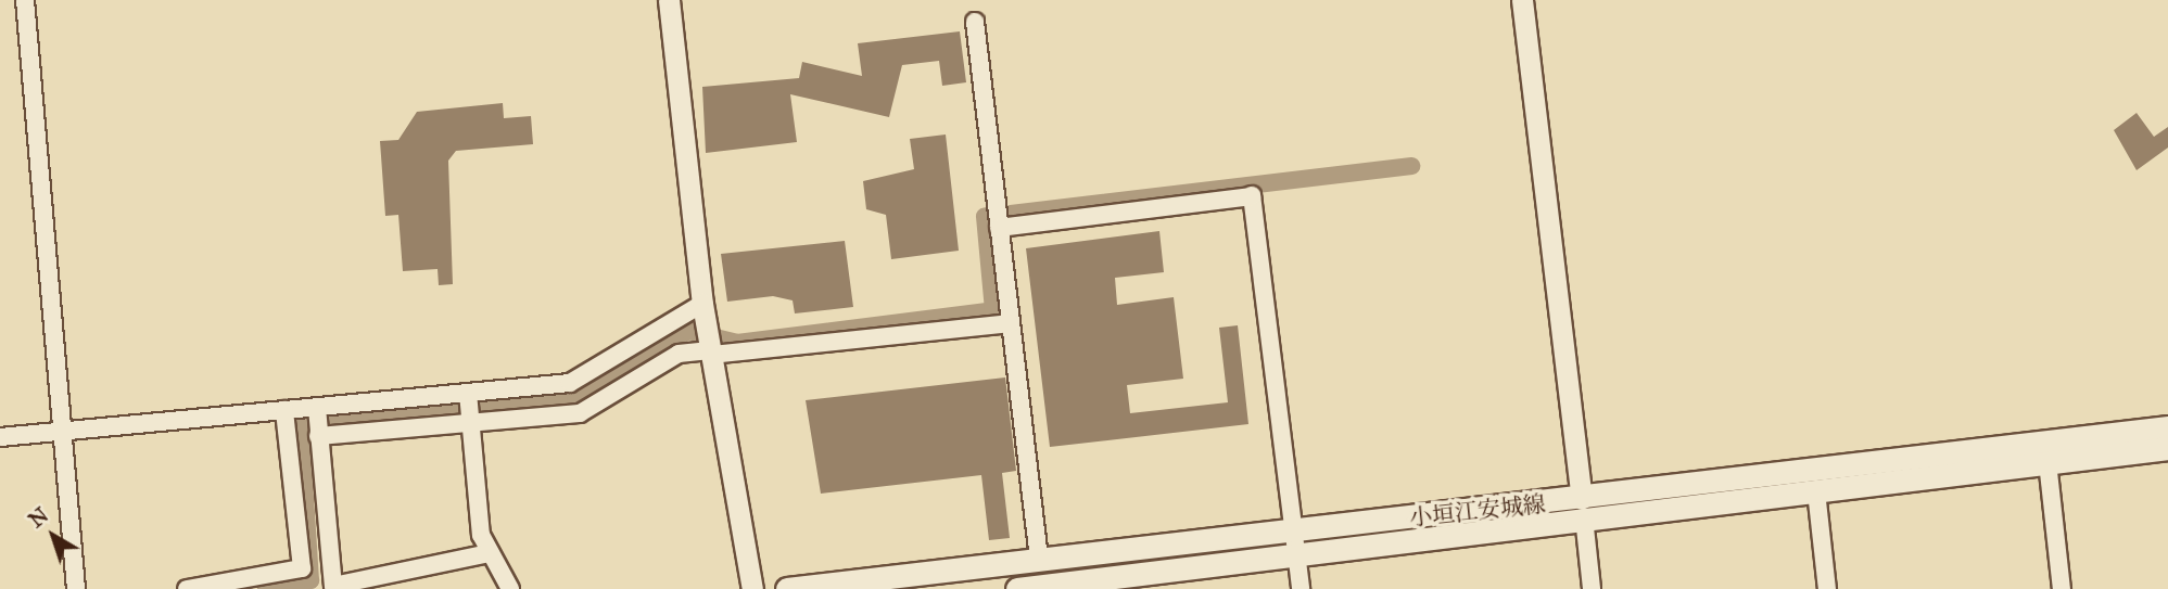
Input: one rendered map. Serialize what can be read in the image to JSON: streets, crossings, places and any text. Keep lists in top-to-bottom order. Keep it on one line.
{"streets":{"main road":["小垣江安城線"]},"north":"top left"}
